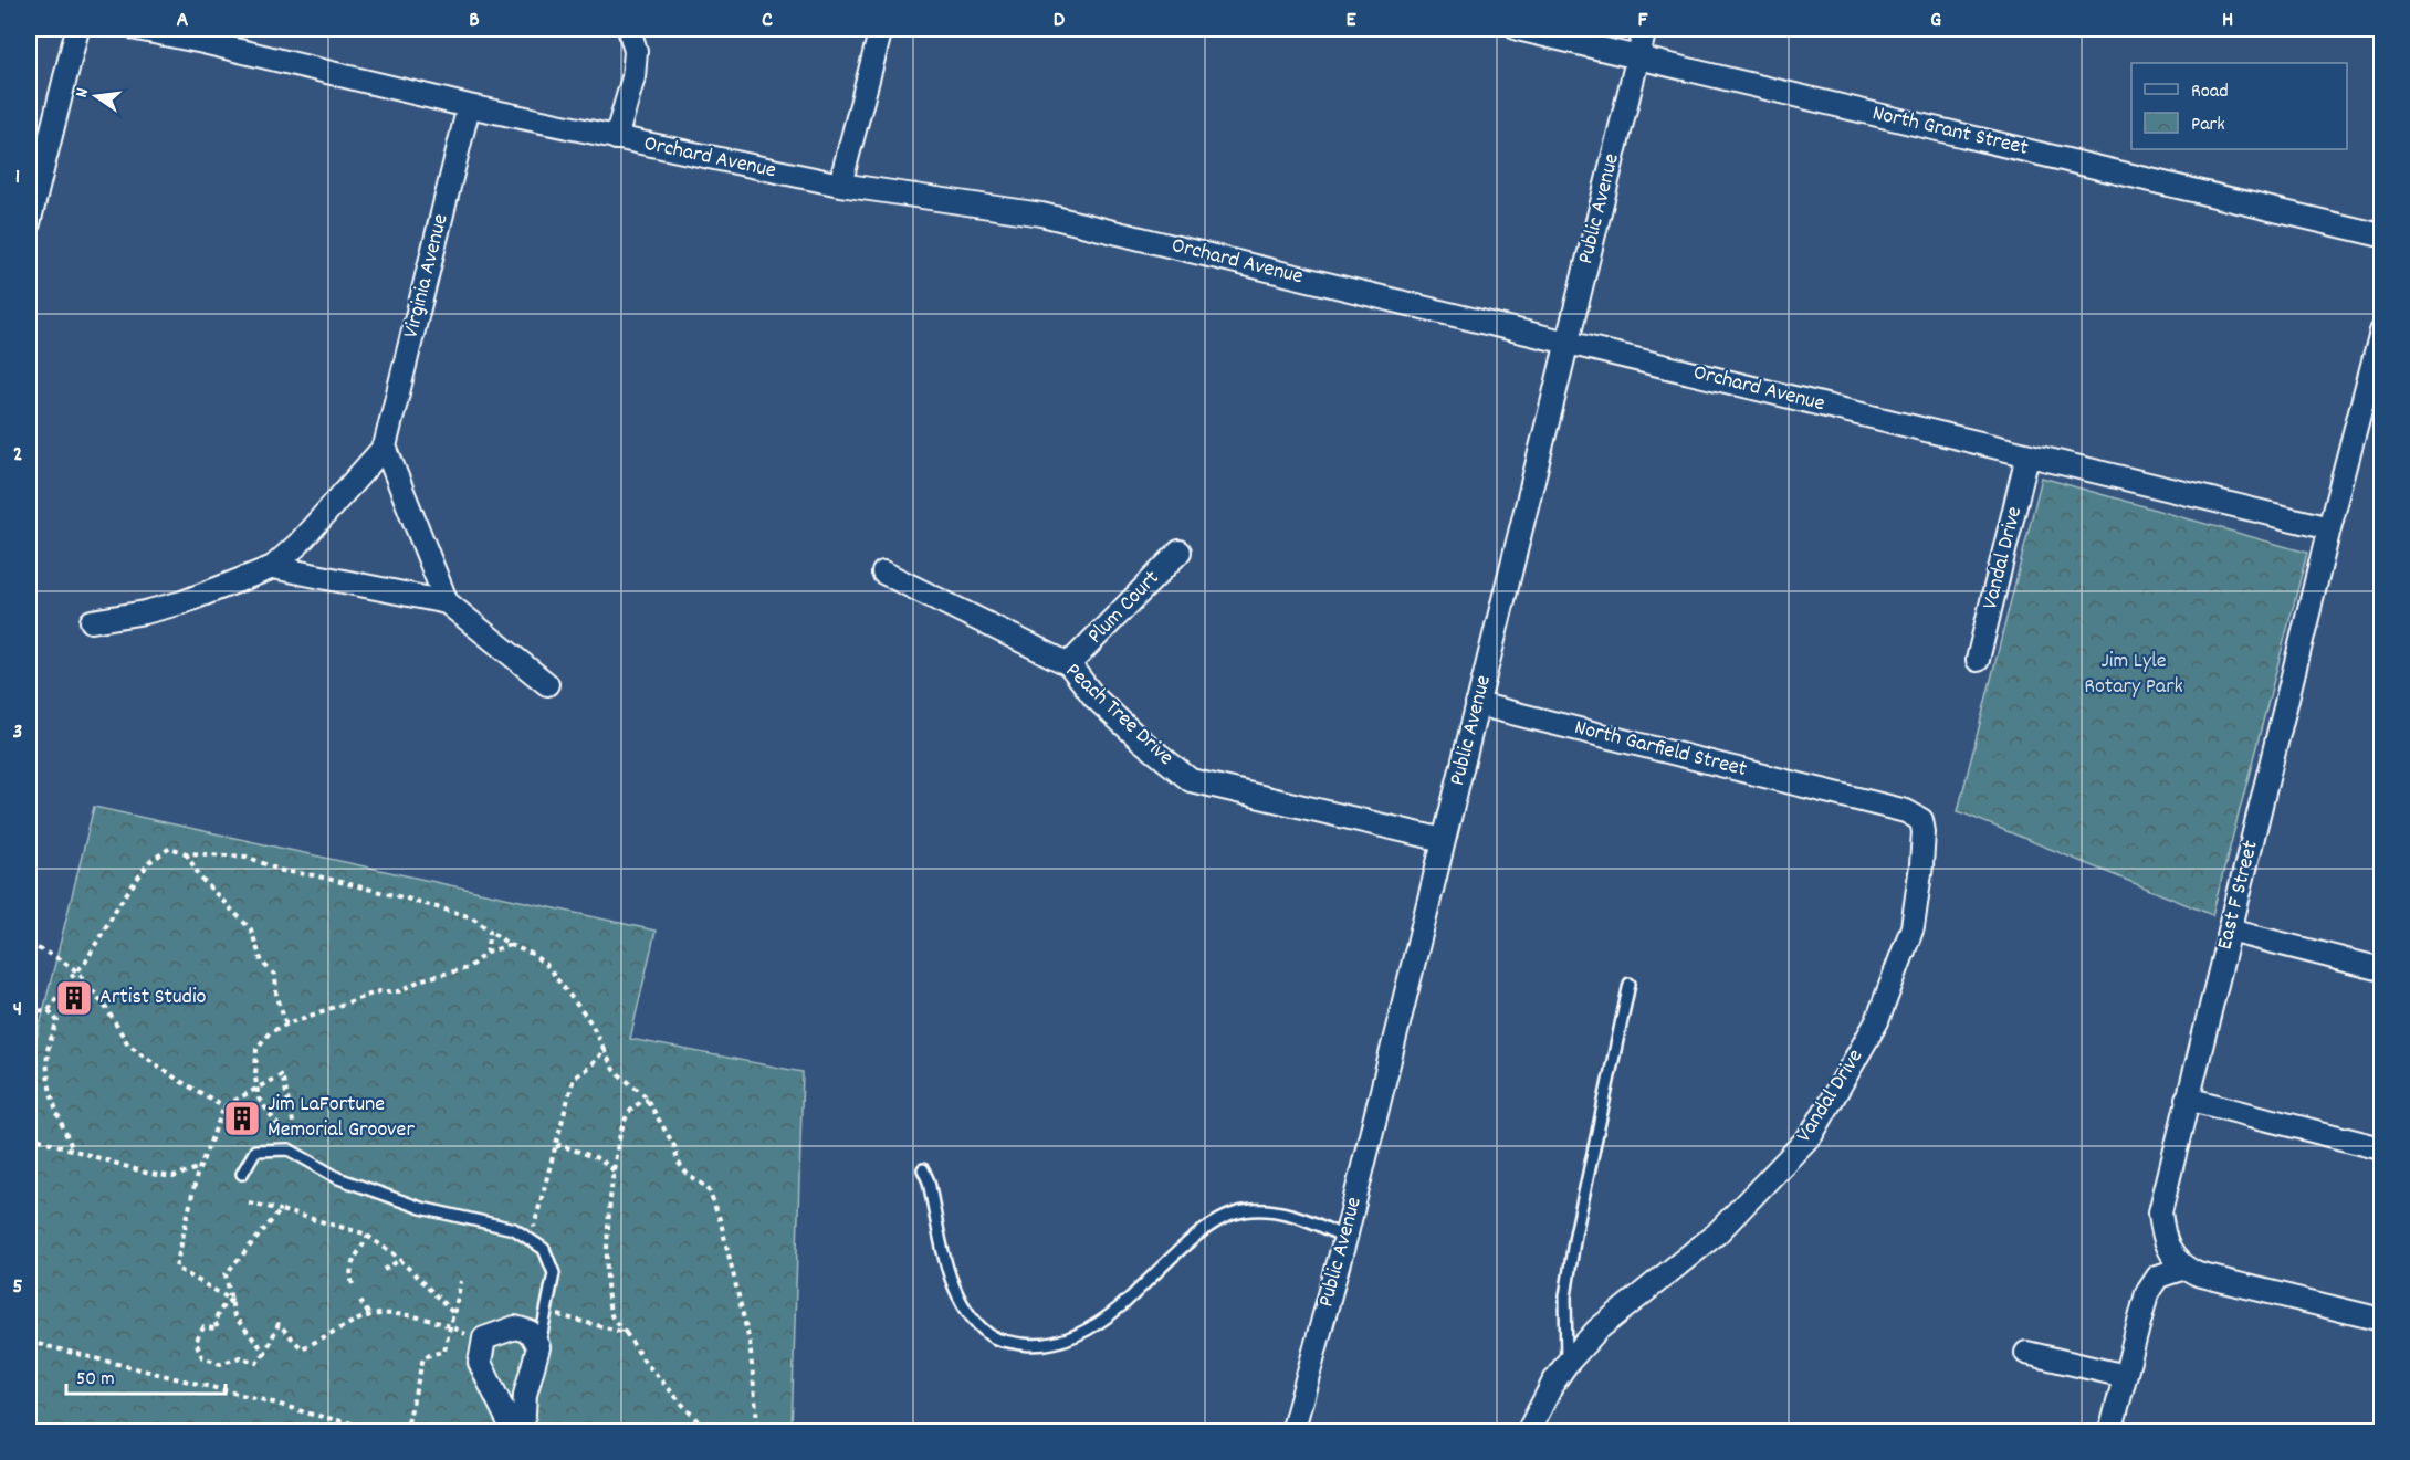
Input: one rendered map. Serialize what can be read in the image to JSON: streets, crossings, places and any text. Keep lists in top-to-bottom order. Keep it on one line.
{"streets":{"street":["North Grant Street","Orchard Avenue","Public Avenue","Virginia Avenue","Vandal Drive","Plum Court","Peach Tree Drive","North Garfield Street","East F Street"]},"crossings":[["North Grant Street","Public Avenue"],["Orchard Avenue","Public Avenue"],["Orchard Avenue","Virginia Avenue"],["Orchard Avenue","Vandal Drive"],["Orchard Avenue","East F Street"],["Public Avenue","Peach Tree Drive"],["Public Avenue","North Garfield Street"],["Vandal Drive","North Garfield Street"],["Plum Court","Peach Tree Drive"]],"parks":["Jim Lyle Rotary Park"],"places":{"building":["Artist Studio","Jim LaFortune Memorial Groover"]},"legend":["Road","Park"],"scale_bar":"50 m","north":"left","grid":{"columns":["A","B","C","D","E","F","G","H"],"rows":["1","2","3","4","5"]}}
